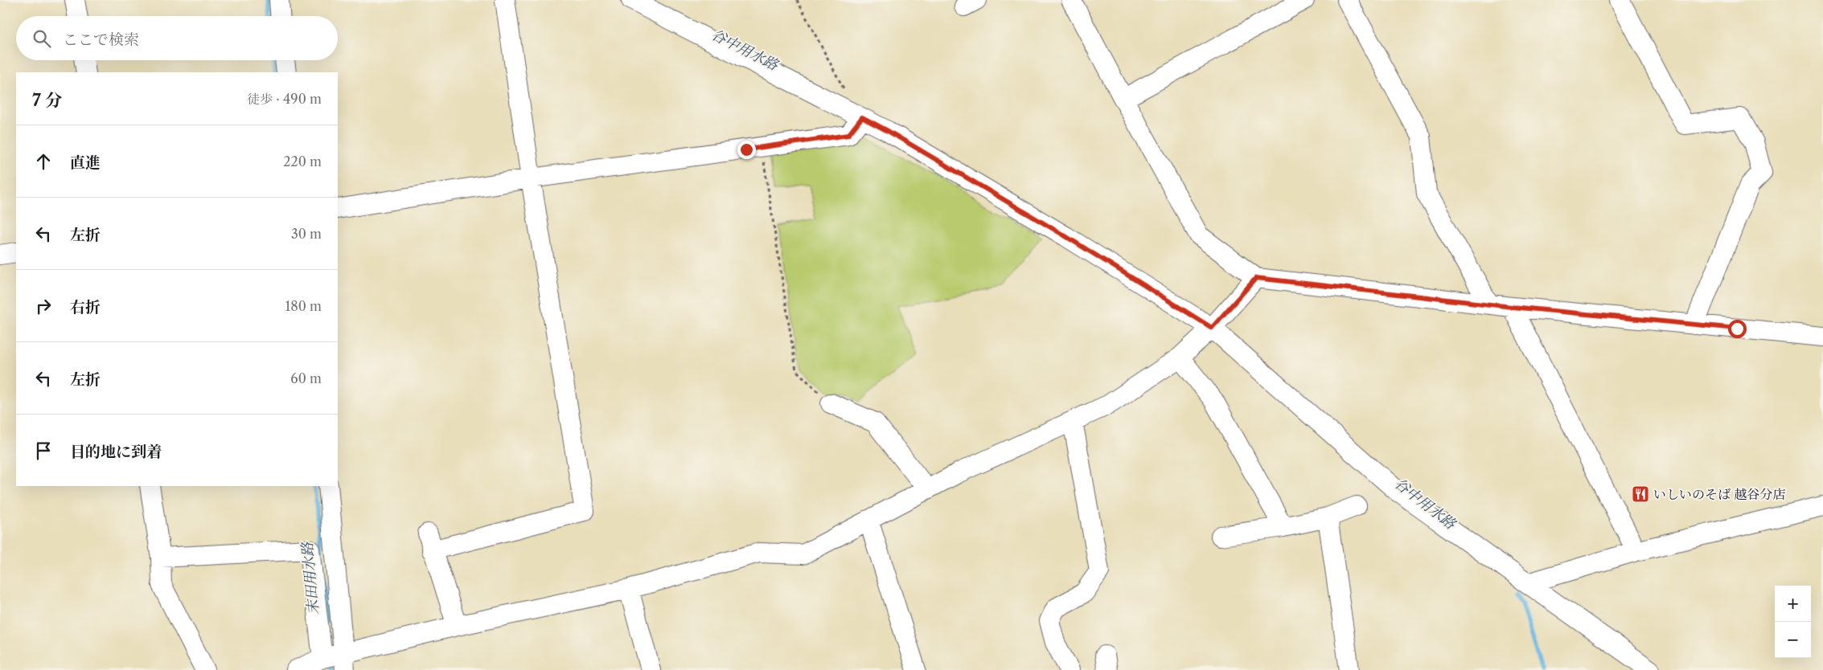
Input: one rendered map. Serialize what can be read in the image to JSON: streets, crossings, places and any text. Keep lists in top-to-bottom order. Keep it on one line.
{"water":["谷中用水路","末田用水路"],"places":{"restaurant":["いしいのそば 越谷分店"]},"page":{"search":"ここで検索","heading":["7 分","徒歩 · 490 m"],"list":[["直進","220 m"],["左折","30 m"],["右折","180 m"],["左折","60 m"],"目的地に到着"],"map_buttons":["+","−"]}}
